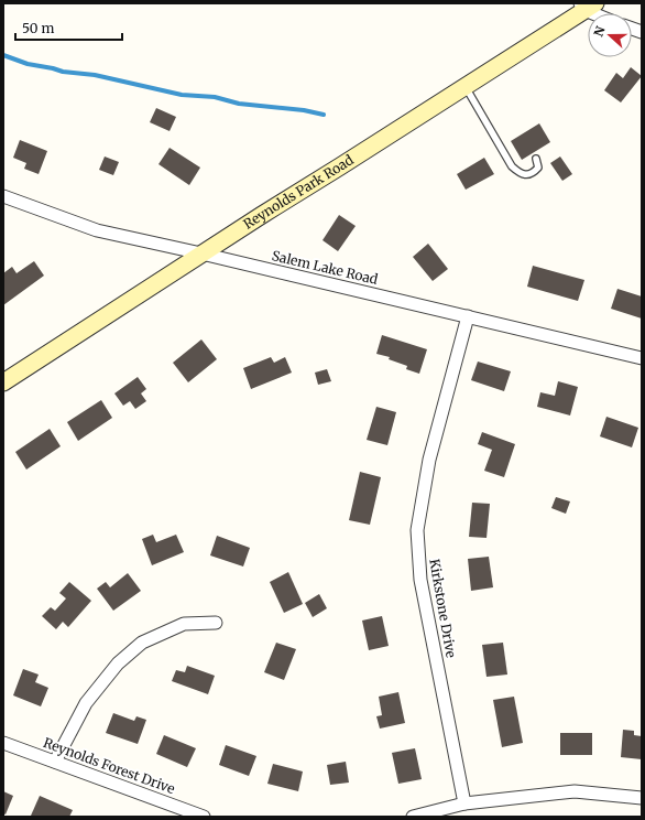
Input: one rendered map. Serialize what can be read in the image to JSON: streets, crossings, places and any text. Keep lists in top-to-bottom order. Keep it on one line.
{"streets":{"main road":["Reynolds Park Road"],"street":["Salem Lake Road","Kirkstone Drive","Reynolds Forest Drive"]},"crossings":[["Reynolds Park Road","Salem Lake Road"],["Salem Lake Road","Kirkstone Drive"]],"scale_bar":"50 m","north":"left"}
